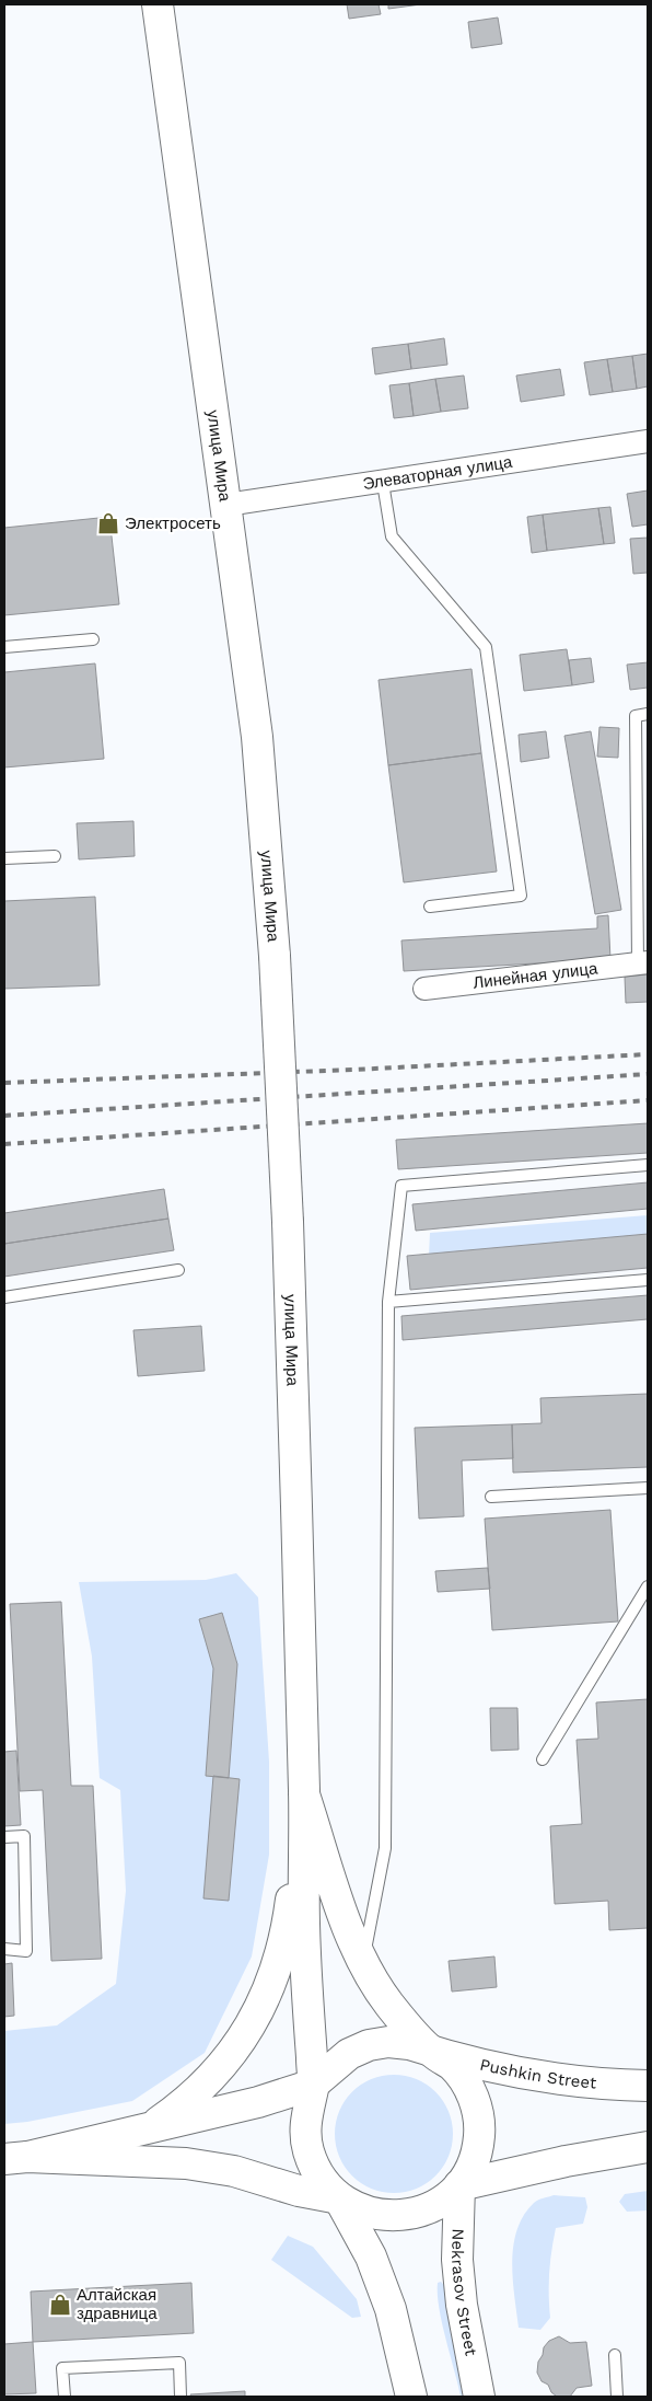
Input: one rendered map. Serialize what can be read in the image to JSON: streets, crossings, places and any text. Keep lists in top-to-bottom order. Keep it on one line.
{"streets":{"main road":["улица Мира","Pushkin Street","Nekrasov Street"],"street":["Элеваторная улица","Линейная улица"]},"crossings":[["улица Мира","Элеваторная улица"],["Pushkin Street","Nekrasov Street"]],"places":{"shop":["Электросеть","Алтайская здравница"]}}
